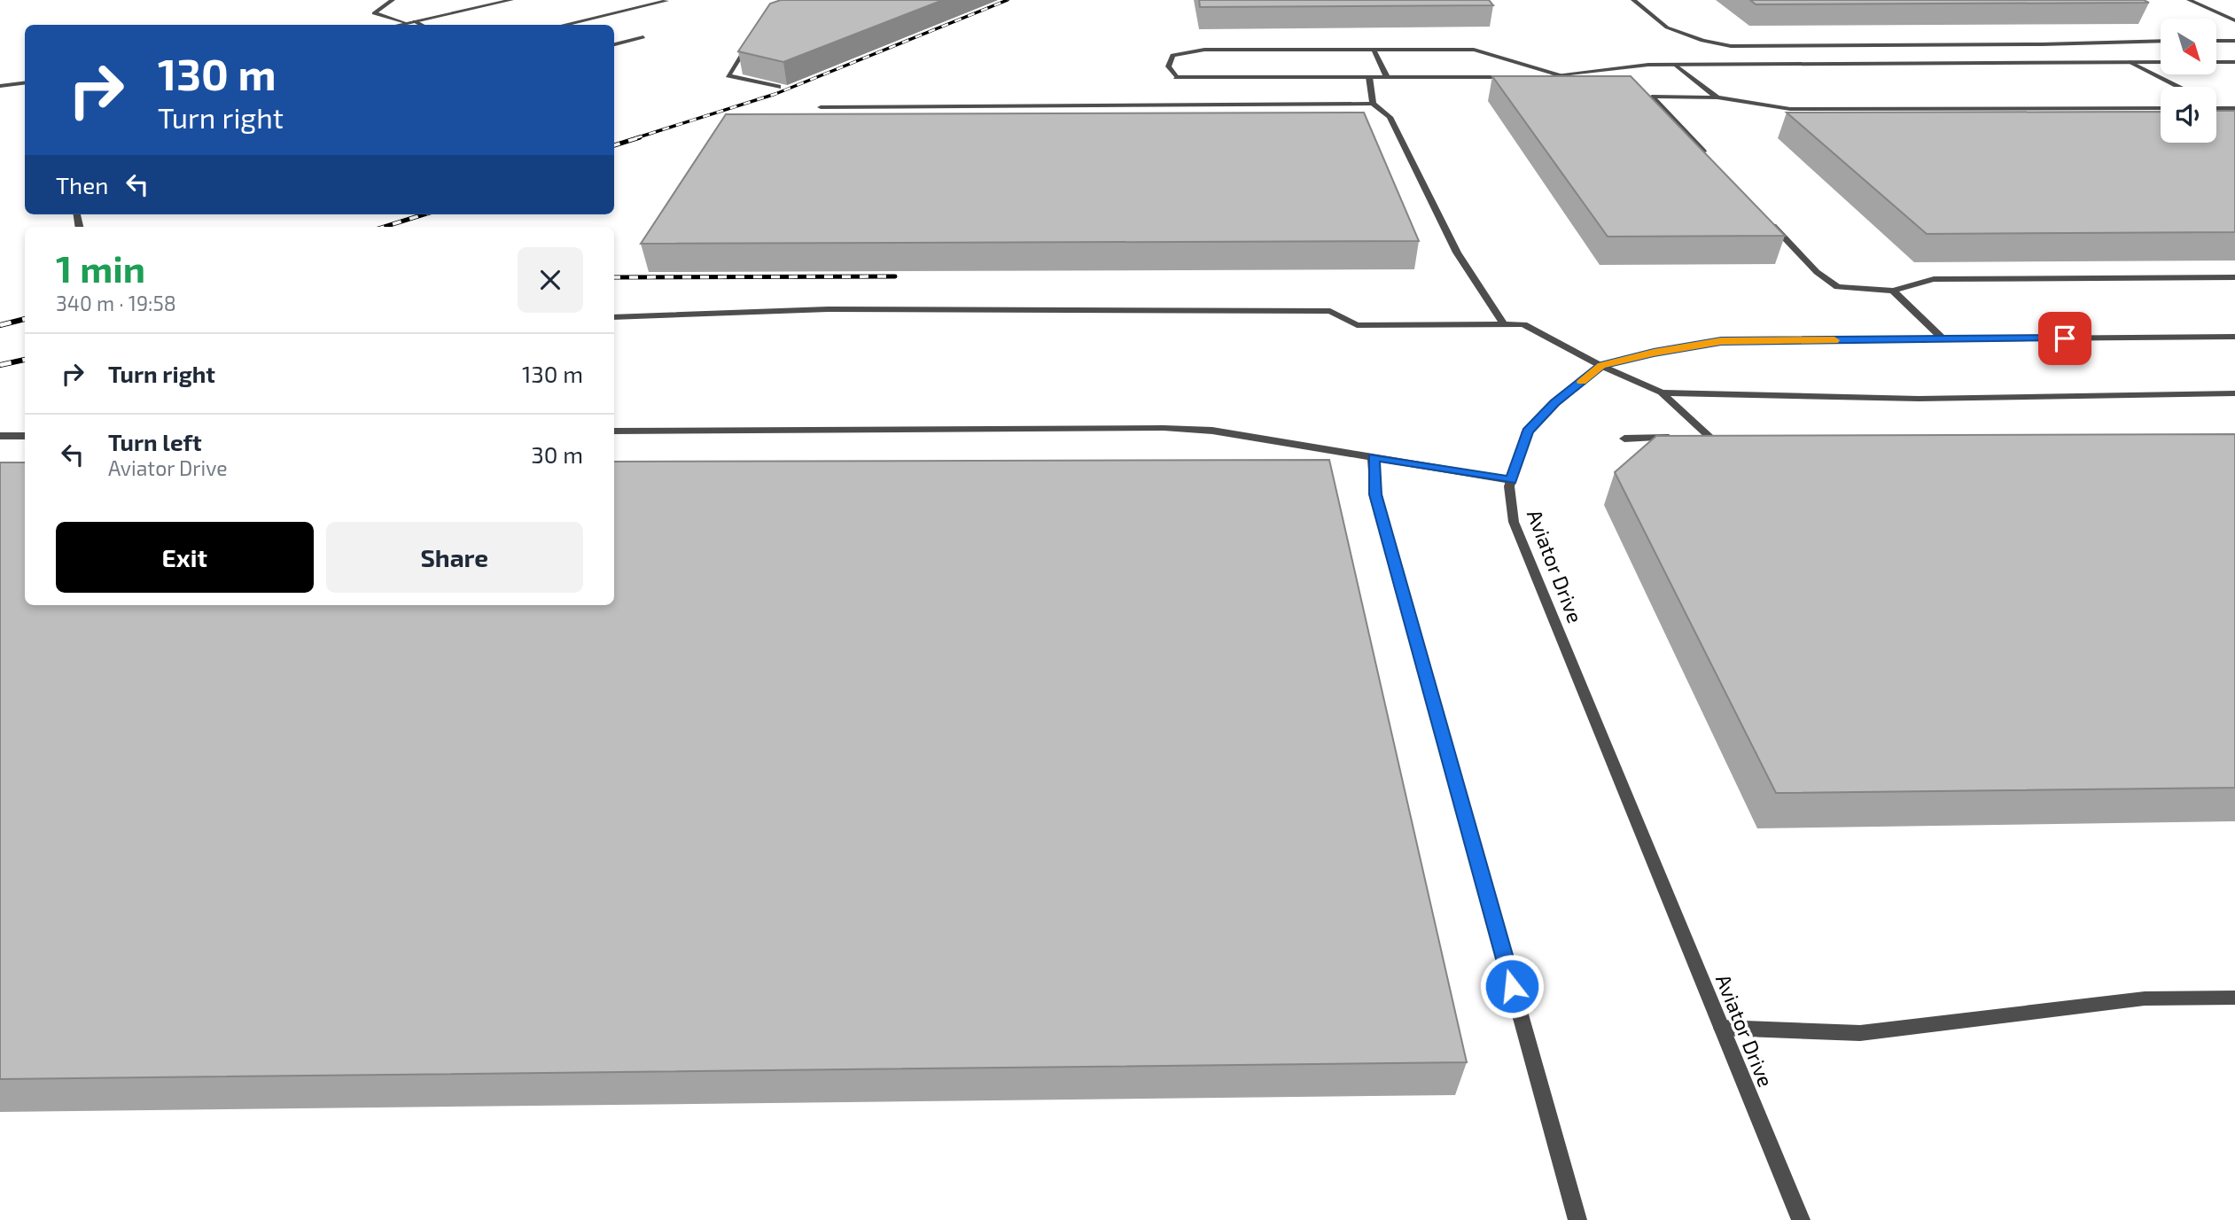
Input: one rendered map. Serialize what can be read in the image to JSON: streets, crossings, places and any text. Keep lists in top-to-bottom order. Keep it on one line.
{"streets":{"street":["Aviator Drive"]},"north":"bottom right","page":{"turn":["130 m","Turn right"],"then":"Then","heading":["1 min","340 m · 19:58"],"list":[{"name":"Turn right","value":"130 m"},{"name":"Turn left","note":"Aviator Drive","value":"30 m"}],"buttons":["Exit","Share"]}}
